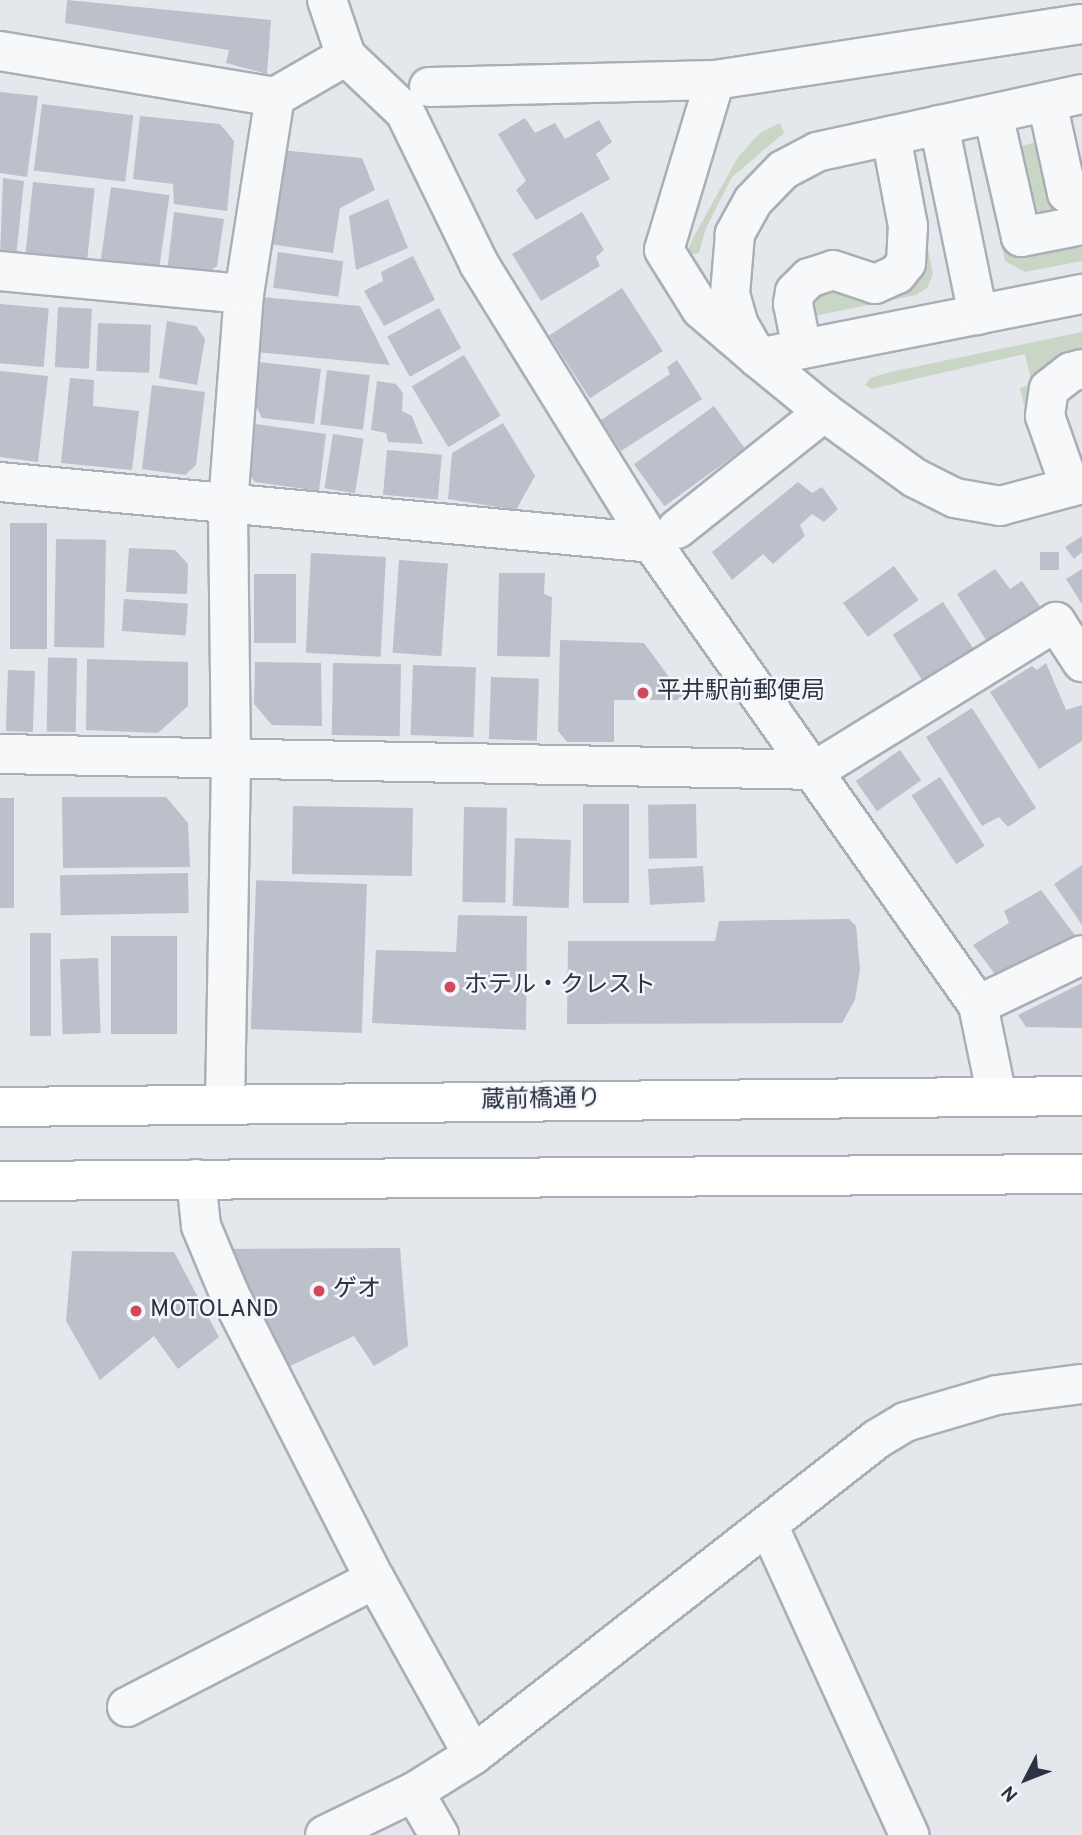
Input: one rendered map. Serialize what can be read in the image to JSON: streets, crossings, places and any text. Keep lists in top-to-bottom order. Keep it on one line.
{"streets":{"main road":["蔵前橋通り"]},"places":["平井駅前郵便局","ホテル・クレスト","ゲオ","MOTOLAND"],"north":"bottom left"}
